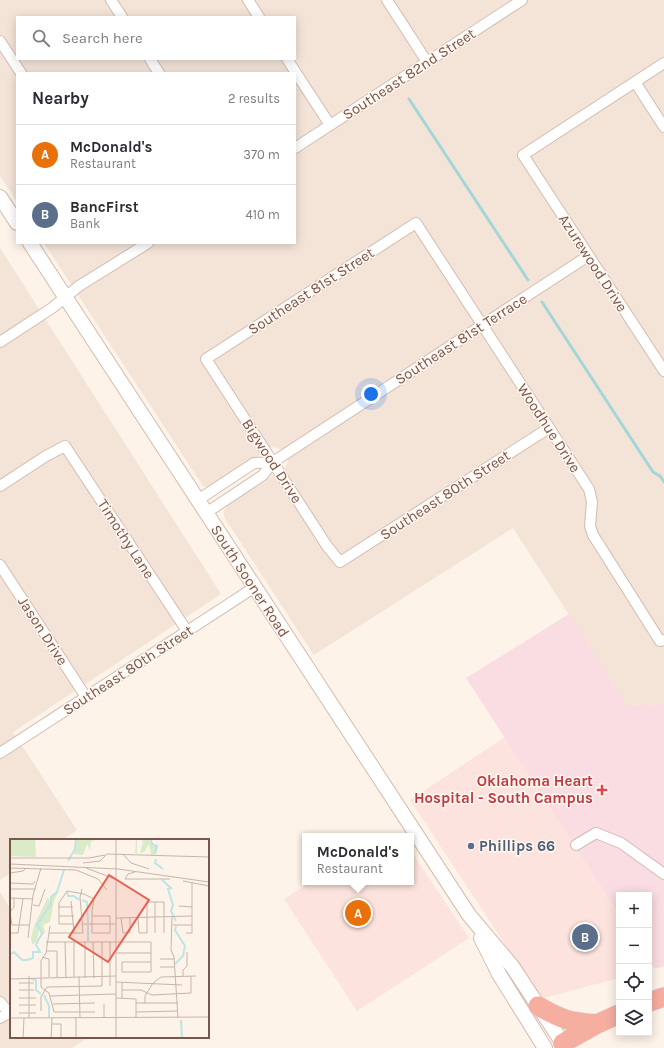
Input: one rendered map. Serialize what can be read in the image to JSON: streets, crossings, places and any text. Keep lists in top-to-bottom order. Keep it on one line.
{"streets":{"main road":["South Sooner Road"],"street":["Southeast 82nd Street","Azurewood Drive","Southeast 81st Street","Southeast 81st Terrace","Woodhue Drive","Bigwood Drive","Southeast 80th Street","Timothy Lane","Jason Drive"]},"crossings":[["Azurewood Drive","Southeast 81st Terrace"],["Southeast 81st Street","Woodhue Drive"],["Southeast 81st Street","Bigwood Drive"],["Southeast 81st Terrace","Woodhue Drive"],["Southeast 81st Terrace","Bigwood Drive"],["Southeast 81st Terrace","South Sooner Road"],["Woodhue Drive","Southeast 80th Street"],["Bigwood Drive","Southeast 80th Street"],["Southeast 80th Street","Timothy Lane"],["Southeast 80th Street","South Sooner Road"],["Southeast 80th Street","Jason Drive"]],"places":{"health":["Oklahoma Heart Hospital - South Campus"],"other":["Phillips 66"]},"page":{"search":"Search here","heading":["Nearby","2 results"],"list":[{"mark":"A","name":"McDonald's","note":"Restaurant","value":"370 m"},{"mark":"B","name":"BancFirst","note":"Bank","value":"410 m"}],"popup":["McDonald's","Restaurant"],"map_buttons":["+","−"],"pins":["A","B"]}}
